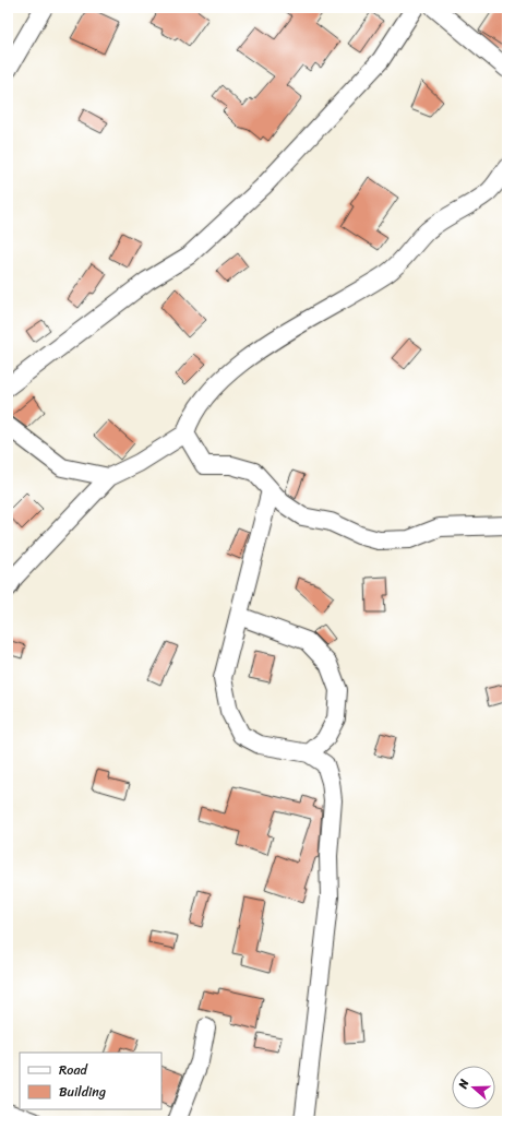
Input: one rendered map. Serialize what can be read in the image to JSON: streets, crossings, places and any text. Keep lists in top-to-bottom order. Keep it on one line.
{"legend":["Road","Building"],"north":"left"}
